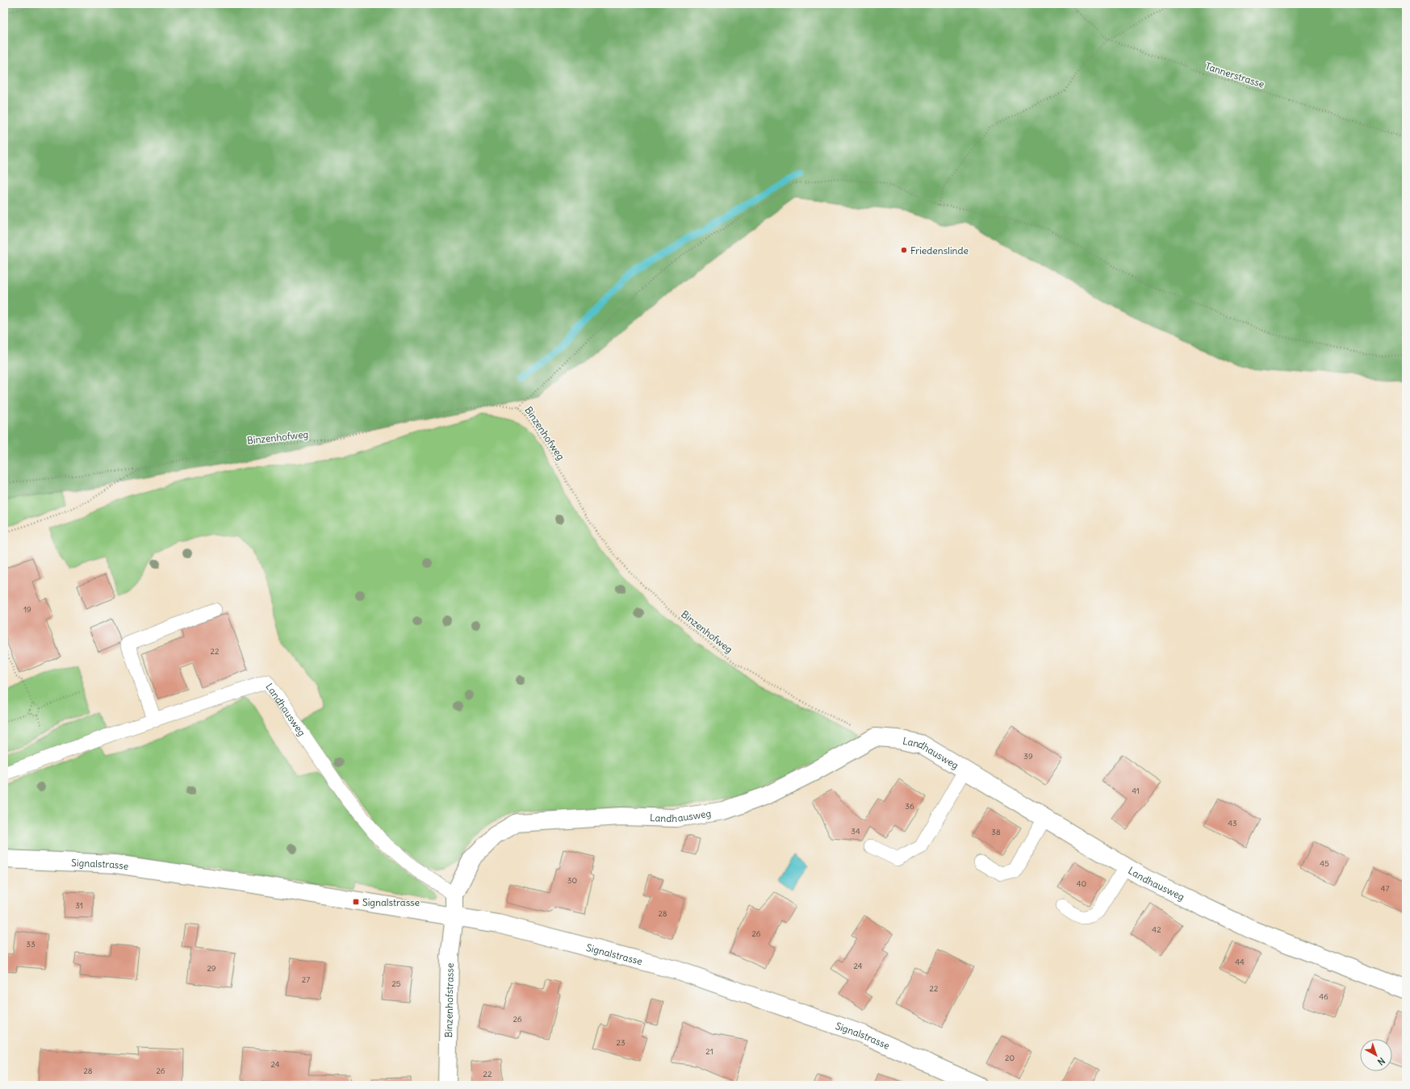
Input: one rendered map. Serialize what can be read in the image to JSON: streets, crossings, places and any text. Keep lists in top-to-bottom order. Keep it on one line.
{"streets":{"street":["Landhausweg","Signalstrasse","Binzenhofstrasse"],"path":["Tannerstrasse","Binzenhofweg"]},"crossings":[["Binzenhofweg","Landhausweg"],["Landhausweg","Signalstrasse"],["Landhausweg","Binzenhofstrasse"],["Signalstrasse","Binzenhofstrasse"]],"places":{"other":["Friedenslinde"],"transit":["Signalstrasse"]},"house_numbers":["19","22","39","41","36","43","34","38","45","30","40","47","31","28","42","26","33","44","24","29","27","25","22","46","26","23","21","20","24","28","26","22"],"north":"bottom right"}
